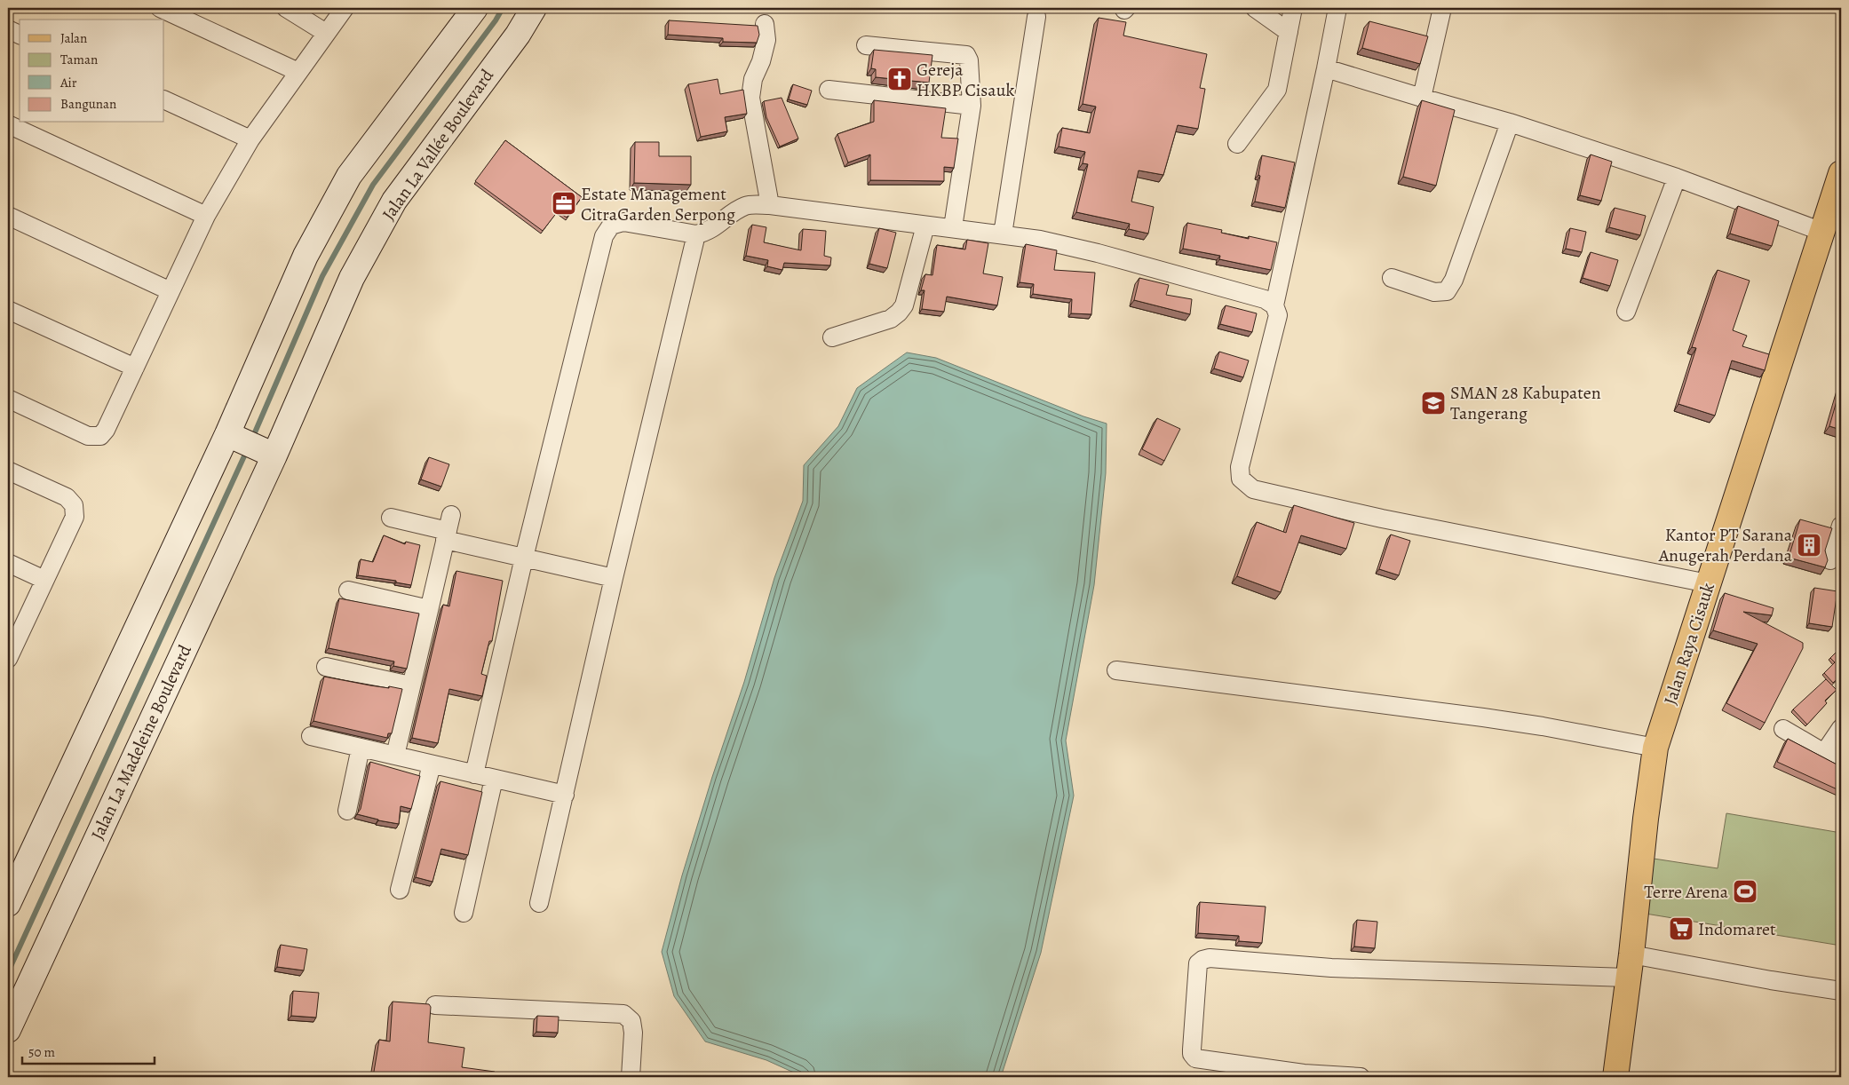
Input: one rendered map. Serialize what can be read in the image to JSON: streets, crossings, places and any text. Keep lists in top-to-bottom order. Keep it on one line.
{"streets":{"main road":["Jalan Raya Cisauk"],"street":["Jalan La Vallée Boulevard","Jalan La Madeleine Boulevard"]},"crossings":[["Jalan La Vallée Boulevard","Jalan La Madeleine Boulevard"]],"places":{"church":["Gereja HKBP Cisauk"],"office":["Estate Management CitraGarden Serpong"],"school or university":["SMAN 28 Kabupaten Tangerang"],"building":["Kantor PT Sarana Anugerah Perdana"],"sports":["Terre Arena"],"supermarket":["Indomaret"]},"legend":["Jalan","Taman","Air","Bangunan"],"scale_bar":"50 m"}
